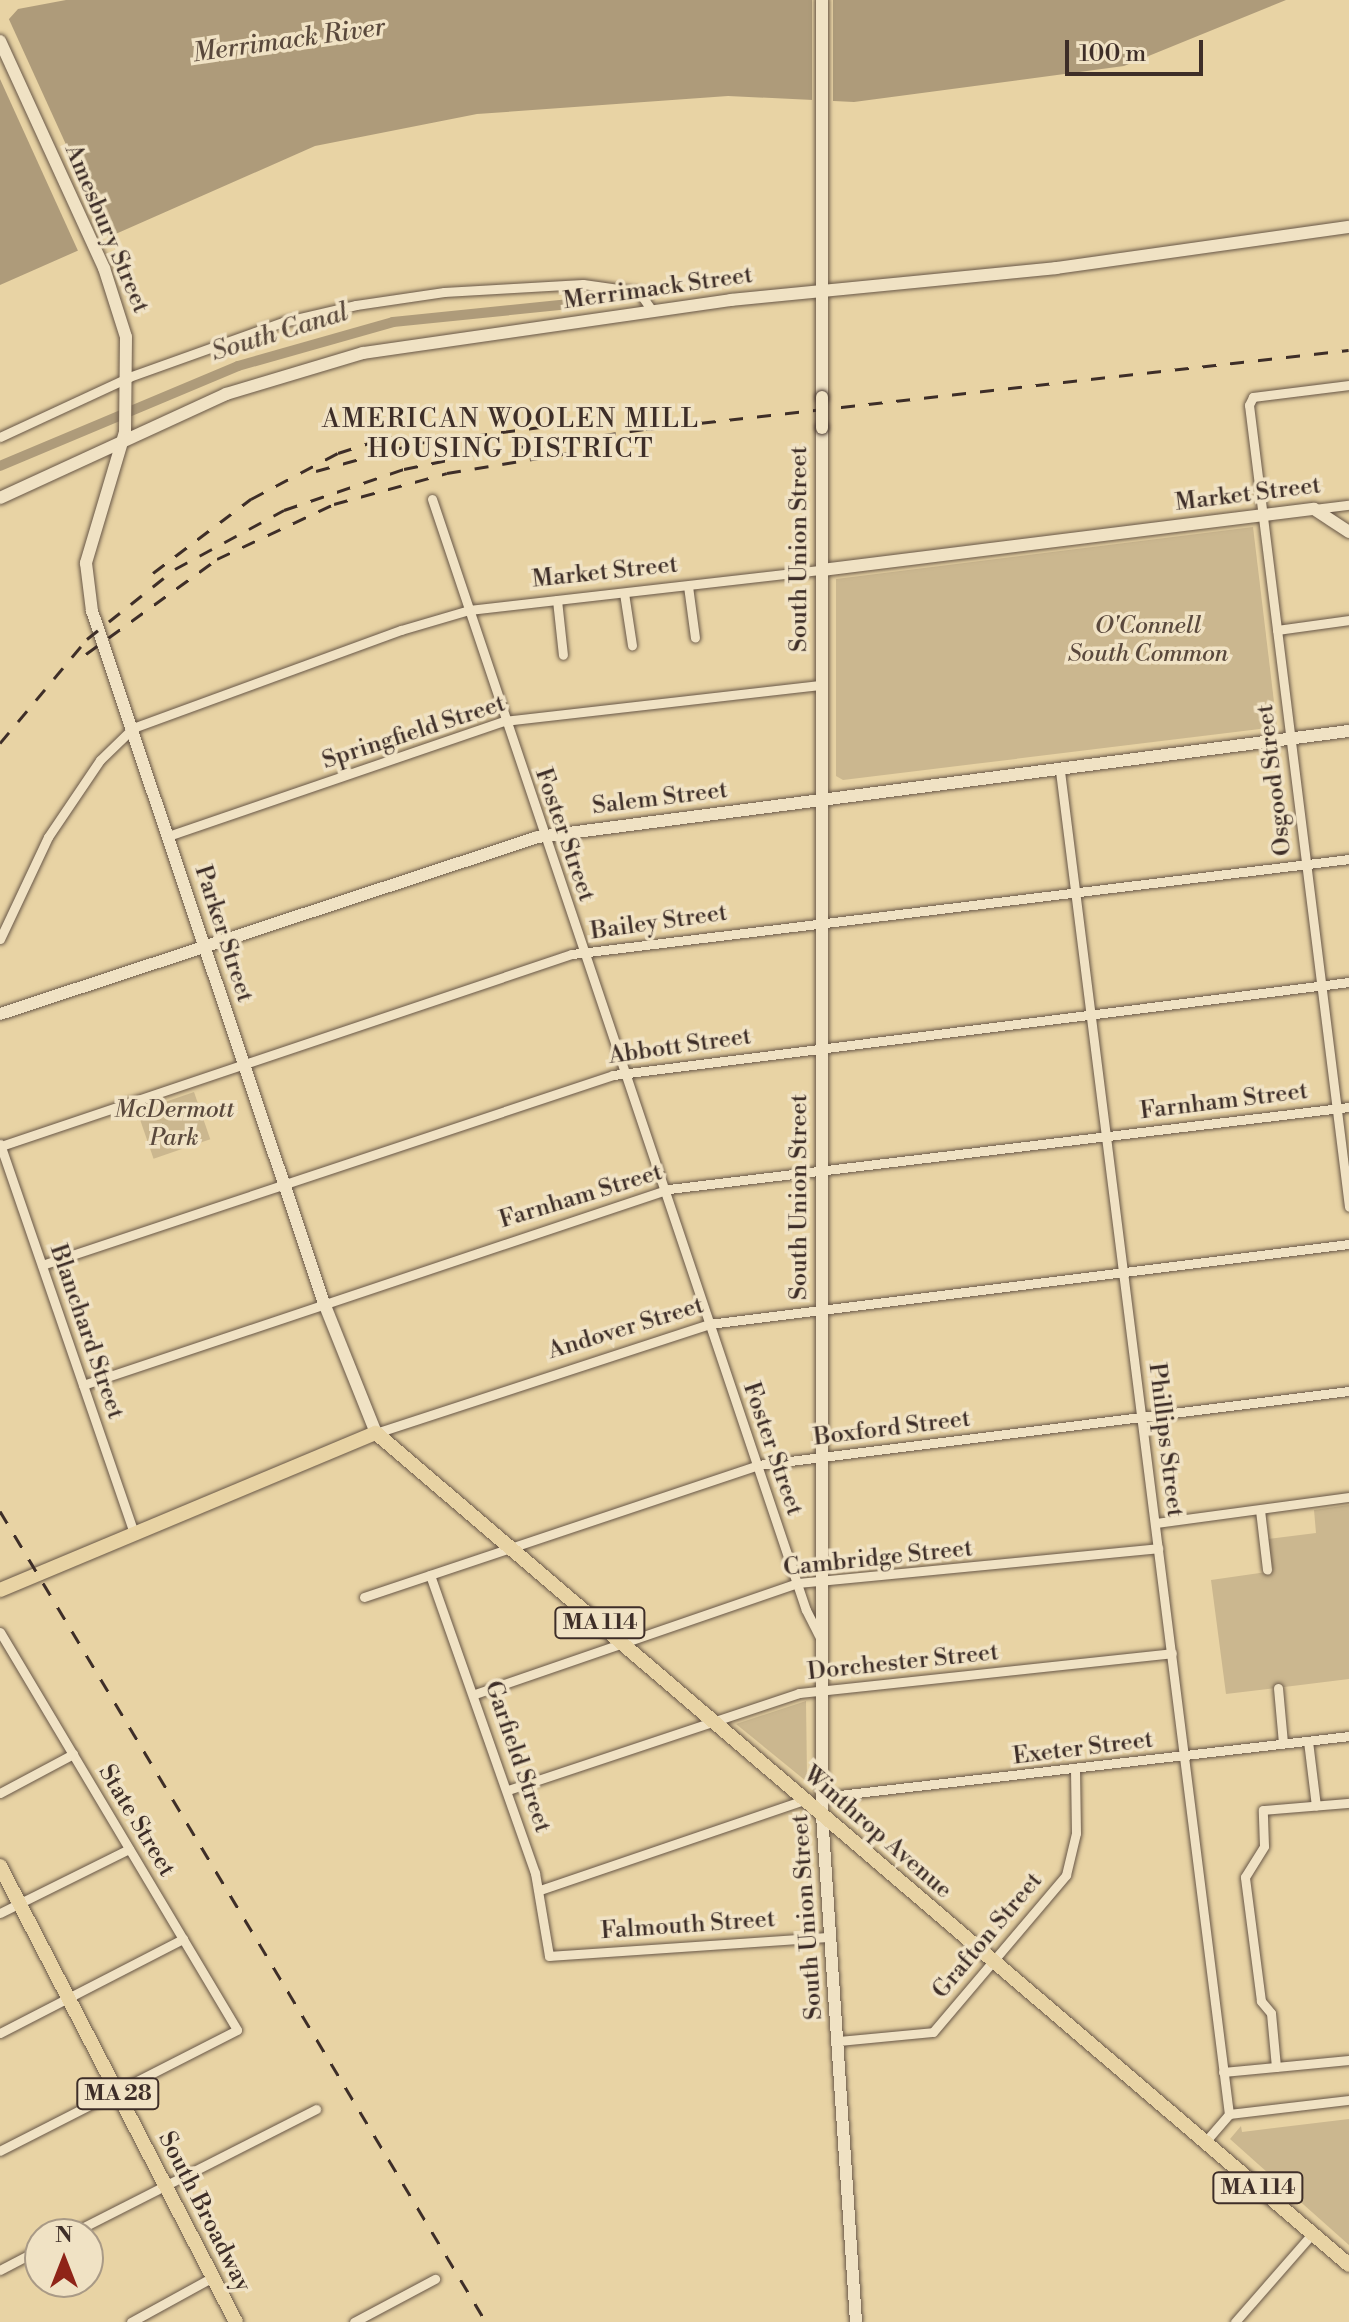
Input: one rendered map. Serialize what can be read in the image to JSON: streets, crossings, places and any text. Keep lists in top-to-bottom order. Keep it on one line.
{"streets":{"main road":["Amesbury Street","Merrimack Street","Market Street","South Union Street","Salem Street","Parker Street","Andover Street","MA 114","Winthrop Avenue","MA 28","South Broadway"],"street":["Springfield Street","Osgood Street","Foster Street","Bailey Street","Abbott Street","Farnham Street","Blanchard Street","Boxford Street","Phillips Street","Cambridge Street","Dorchester Street","Exeter Street","Garfield Street","State Street","Falmouth Street","Grafton Street"]},"crossings":[["Amesbury Street","Merrimack Street"],["Amesbury Street","Parker Street"],["Merrimack Street","South Union Street"],["Merrimack Street","Parker Street"],["Market Street","South Union Street"],["Market Street","Osgood Street"],["Market Street","Foster Street"],["Market Street","Parker Street"],["South Union Street","Springfield Street"],["South Union Street","Salem Street"],["South Union Street","Foster Street"],["South Union Street","Bailey Street"],["South Union Street","Abbott Street"],["South Union Street","Farnham Street"],["South Union Street","Andover Street"],["South Union Street","Boxford Street"],["South Union Street","Cambridge Street"],["South Union Street","Dorchester Street"],["South Union Street","Exeter Street"],["South Union Street","Winthrop Avenue"],["South Union Street","Falmouth Street"],["South Union Street","Grafton Street"],["Springfield Street","Foster Street"],["Springfield Street","Parker Street"],["Osgood Street","Salem Street"],["Osgood Street","Bailey Street"],["Osgood Street","Abbott Street"],["Osgood Street","Farnham Street"],["Salem Street","Foster Street"],["Salem Street","Parker Street"],["Salem Street","Phillips Street"],["Foster Street","Bailey Street"],["Foster Street","Abbott Street"],["Foster Street","Farnham Street"],["Foster Street","Andover Street"],["Foster Street","Boxford Street"],["Foster Street","Cambridge Street"],["Bailey Street","Parker Street"],["Bailey Street","Blanchard Street"],["Bailey Street","Phillips Street"],["Parker Street","Abbott Street"],["Parker Street","Farnham Street"],["Parker Street","Andover Street"],["Parker Street","Winthrop Avenue"],["Abbott Street","Blanchard Street"],["Abbott Street","Phillips Street"],["Farnham Street","Blanchard Street"],["Farnham Street","Phillips Street"],["Andover Street","Blanchard Street"],["Andover Street","Phillips Street"],["Andover Street","Winthrop Avenue"],["Boxford Street","Phillips Street"],["Boxford Street","Garfield Street"],["Boxford Street","Winthrop Avenue"],["Phillips Street","Cambridge Street"],["Phillips Street","Dorchester Street"],["Phillips Street","Exeter Street"],["Cambridge Street","Garfield Street"],["Cambridge Street","Winthrop Avenue"],["Dorchester Street","Garfield Street"],["Dorchester Street","Winthrop Avenue"],["Exeter Street","Grafton Street"],["Garfield Street","Falmouth Street"],["State Street","South Broadway"],["Winthrop Avenue","Grafton Street"]],"districts":["AMERICAN WOOLEN MILL HOUSING DISTRICT"],"water":["Merrimack River","South Canal"],"parks":["O'Connell South Common","McDermott Park"],"scale_bar":"100 m","north":"top"}
